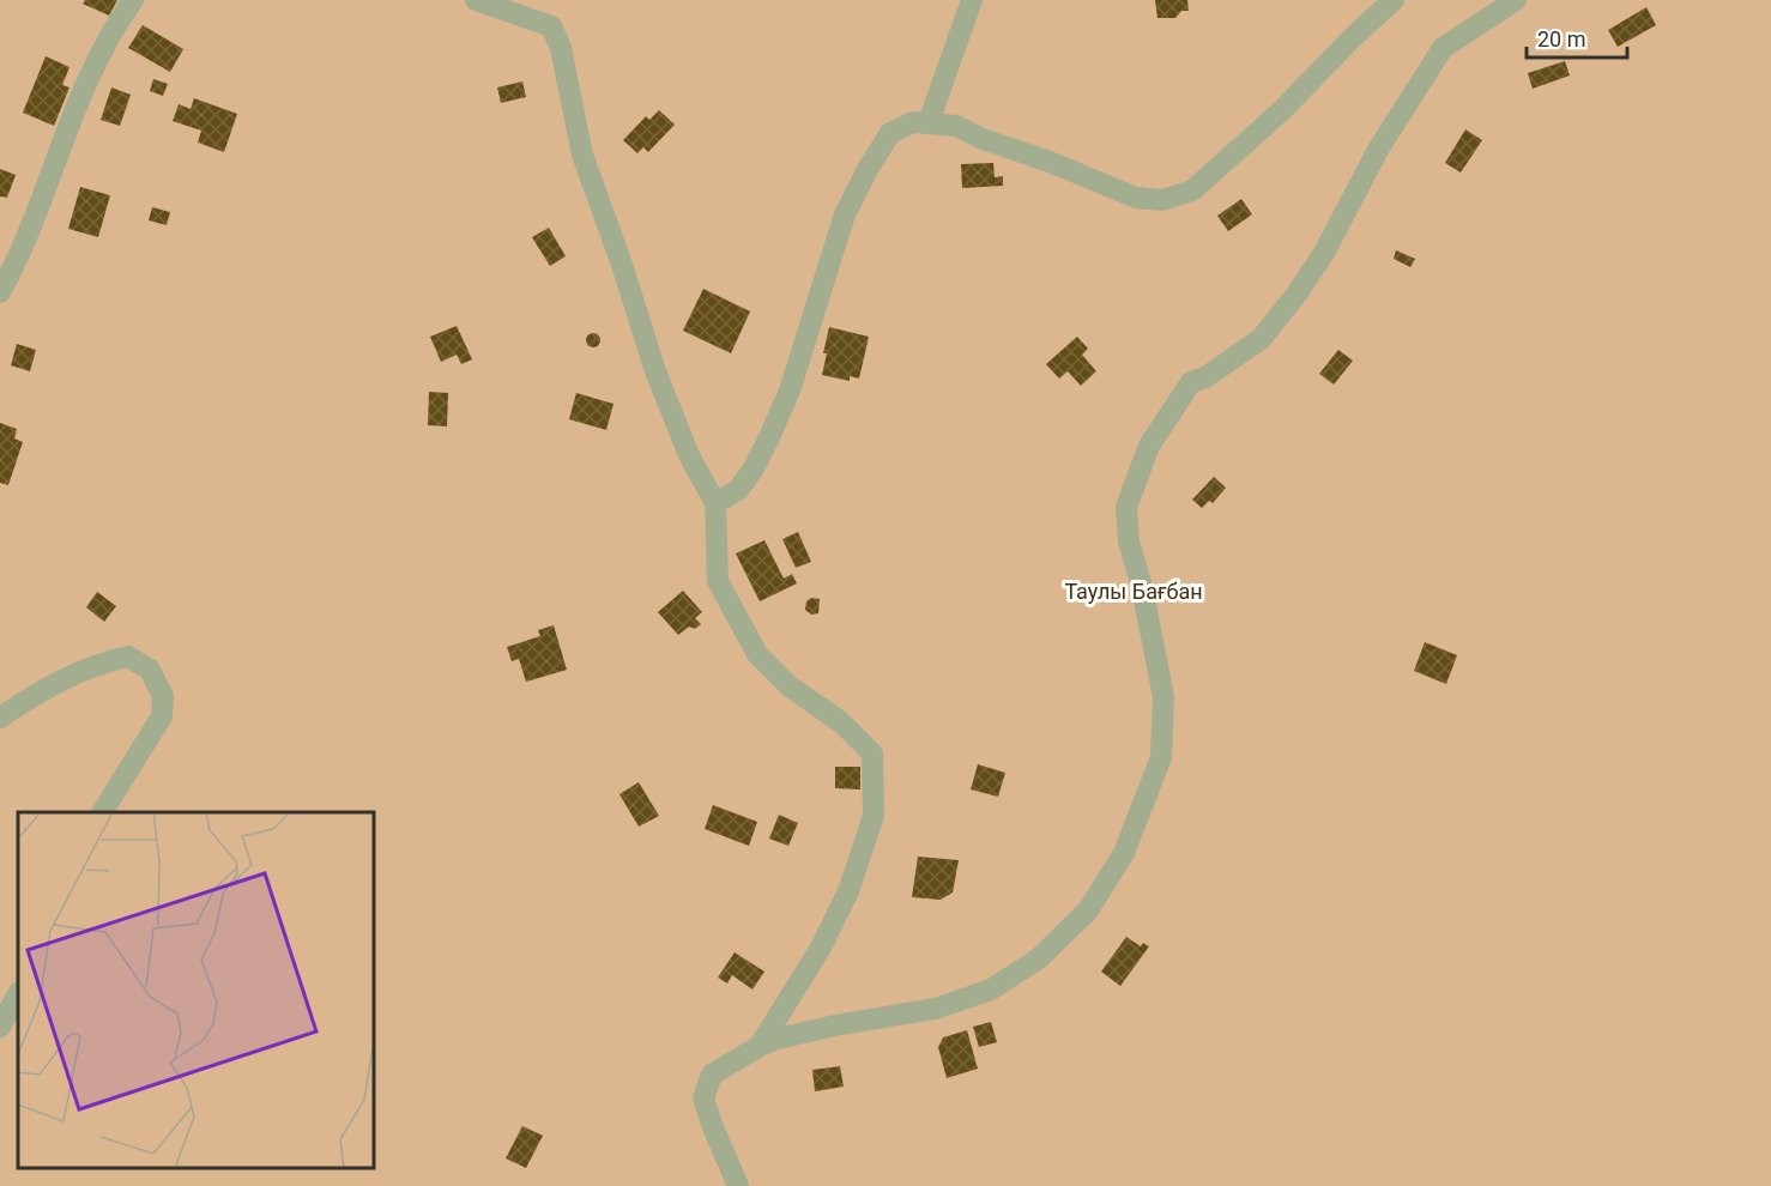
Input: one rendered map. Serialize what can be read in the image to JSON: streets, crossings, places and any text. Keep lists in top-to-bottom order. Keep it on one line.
{"parks":["Таулы Бағбан"],"scale_bar":"20 m"}
